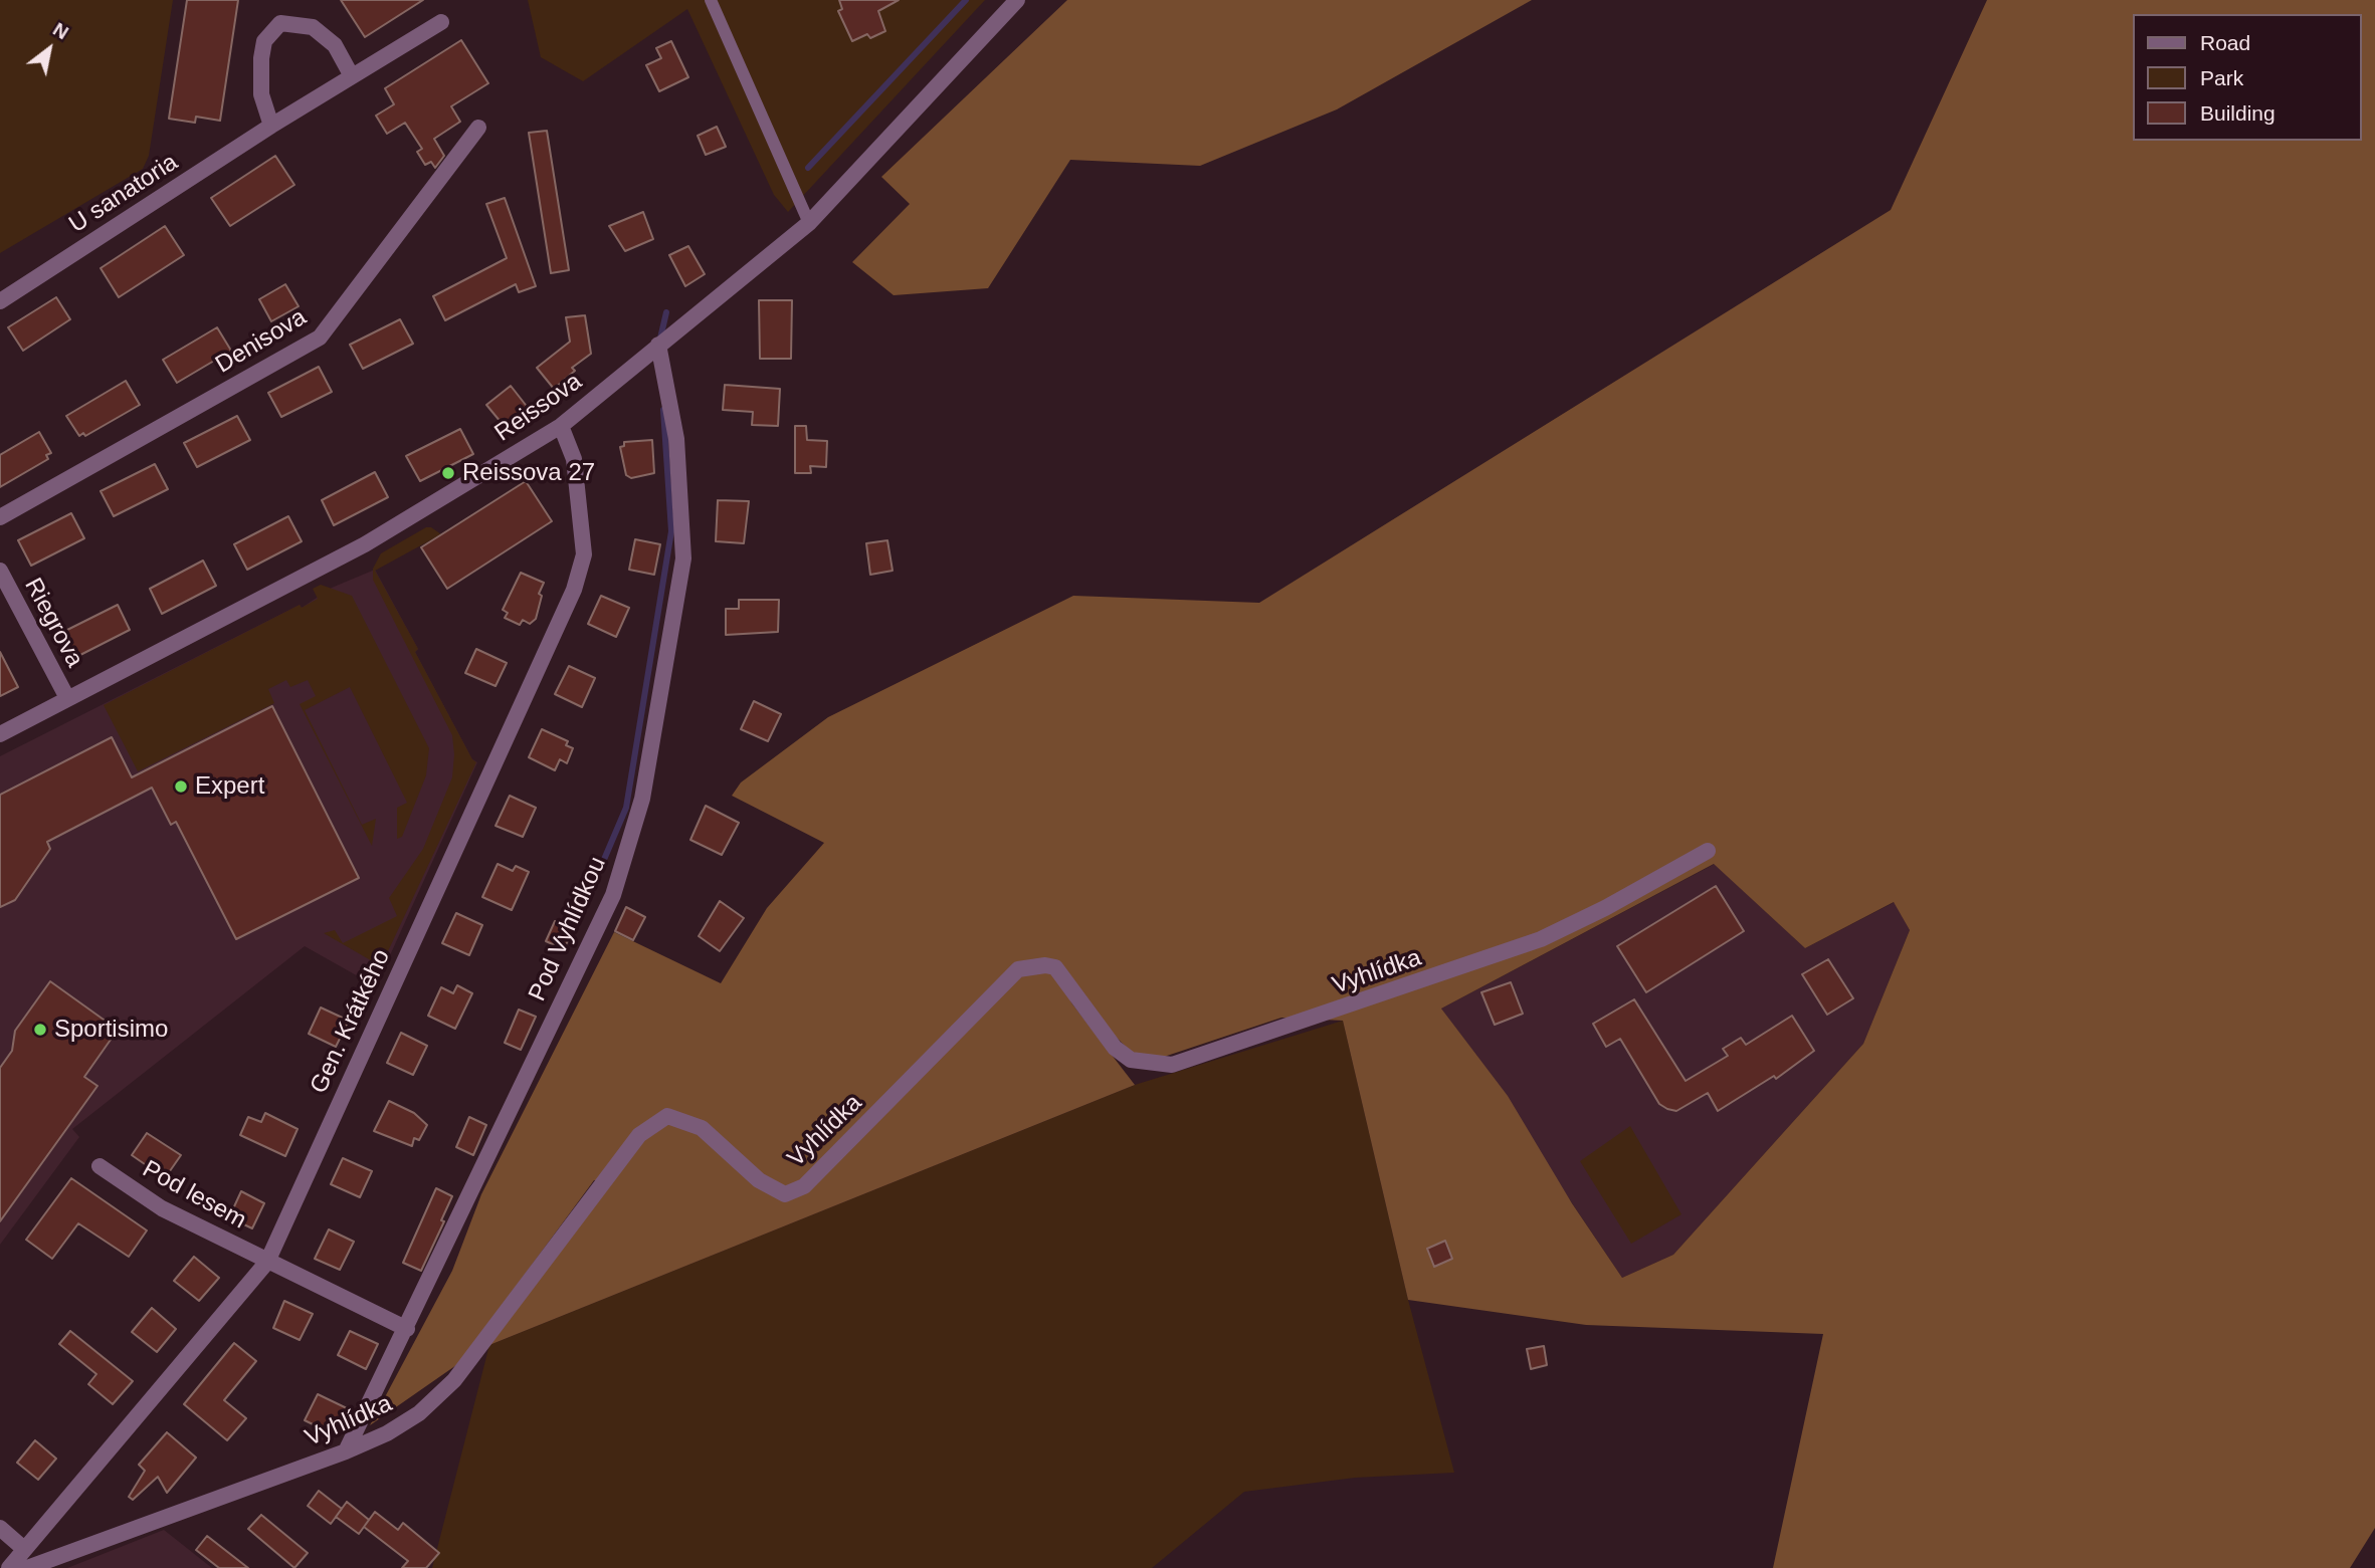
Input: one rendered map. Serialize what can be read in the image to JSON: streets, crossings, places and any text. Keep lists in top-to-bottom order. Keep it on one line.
{"streets":{"street":["U sanatoria","Denisova","Reissova","Riegrova","Pod Vyhlídkou","Vyhlídka","Gen. Krátkého","Pod lesem"]},"crossings":[["Reissova","Riegrova"],["Reissova","Pod Vyhlídkou"],["Reissova","Gen. Krátkého"],["Pod Vyhlídkou","Vyhlídka"],["Pod Vyhlídkou","Pod lesem"],["Gen. Krátkého","Pod lesem"]],"places":["Reissova 27","Expert","Sportisimo"],"legend":["Road","Park","Building"],"north":"top right"}
